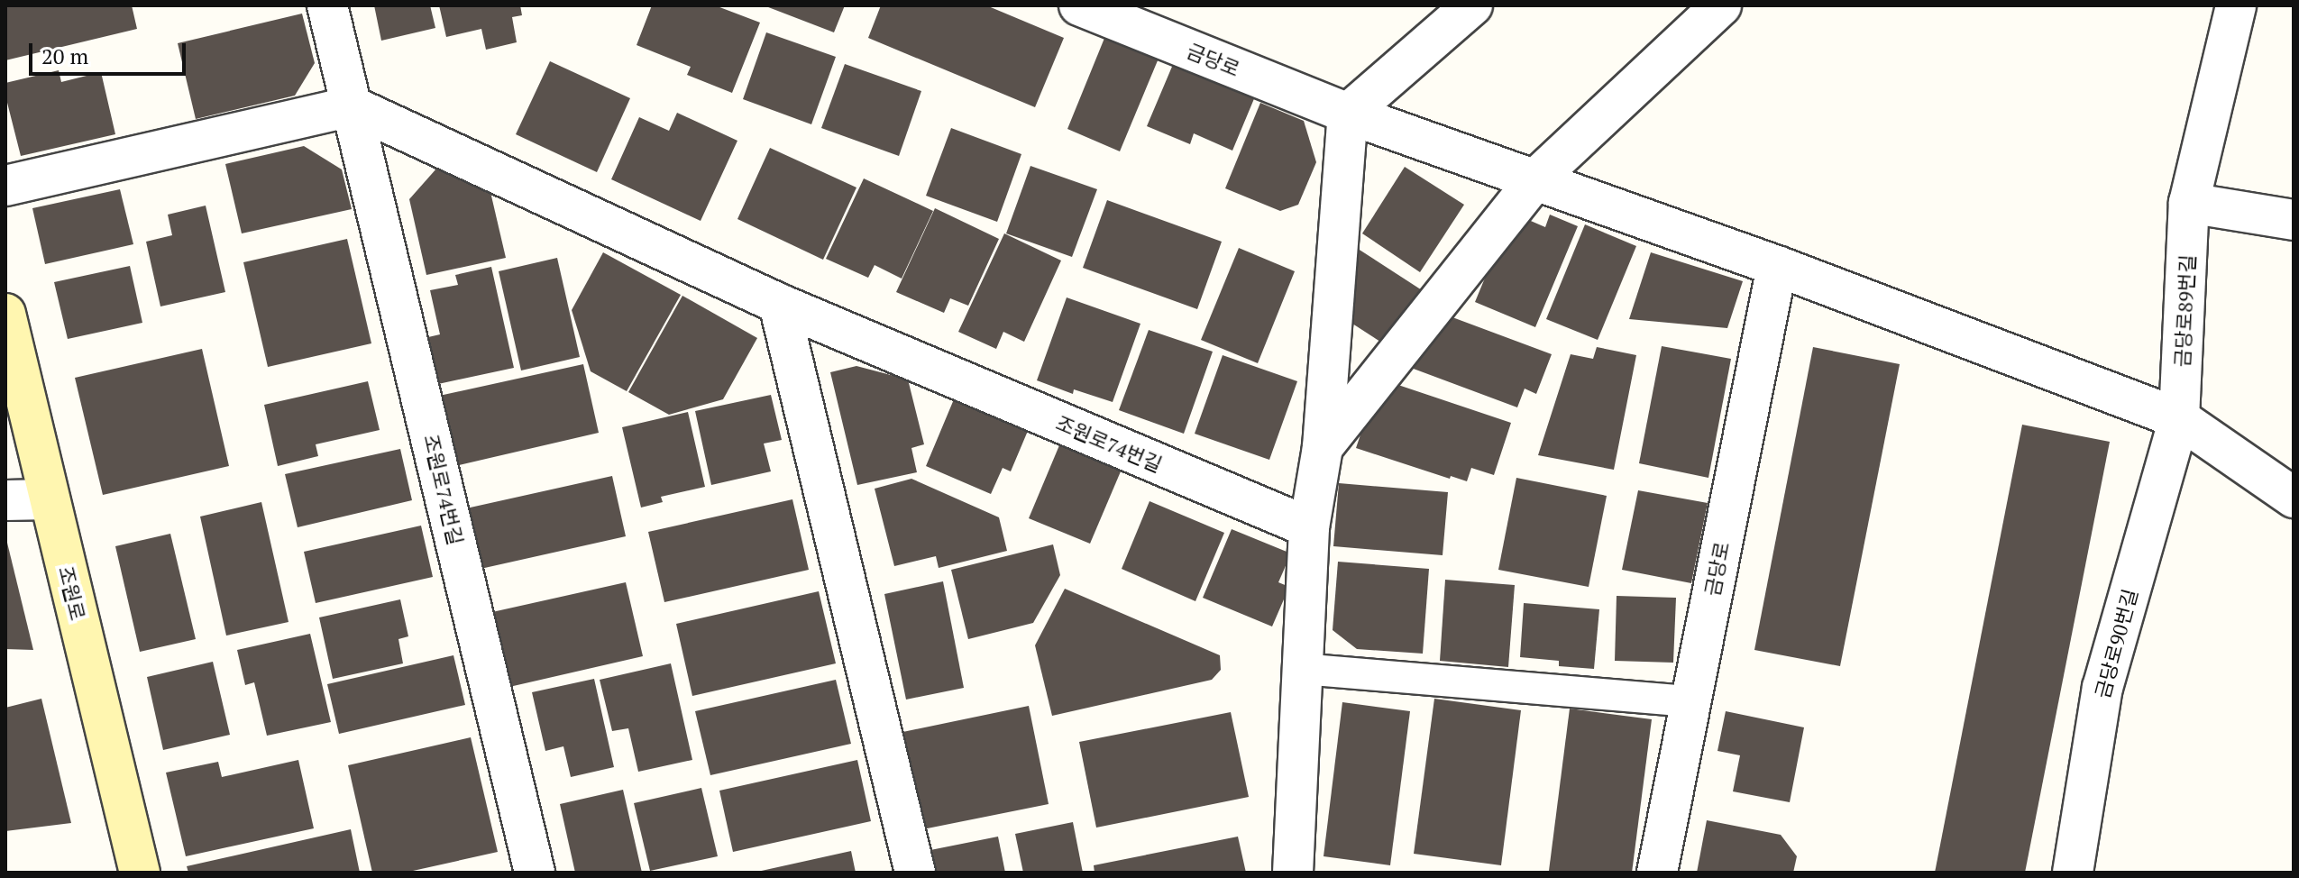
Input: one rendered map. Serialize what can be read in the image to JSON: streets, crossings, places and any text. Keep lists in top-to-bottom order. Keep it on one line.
{"streets":{"main road":["조원로"],"street":["금당로","금당로89번길","조원로74번길","금당로90번길"]},"crossings":[["금당로","금당로89번길"],["금당로","금당로90번길"],["금당로89번길","금당로90번길"]],"scale_bar":"20 m"}
